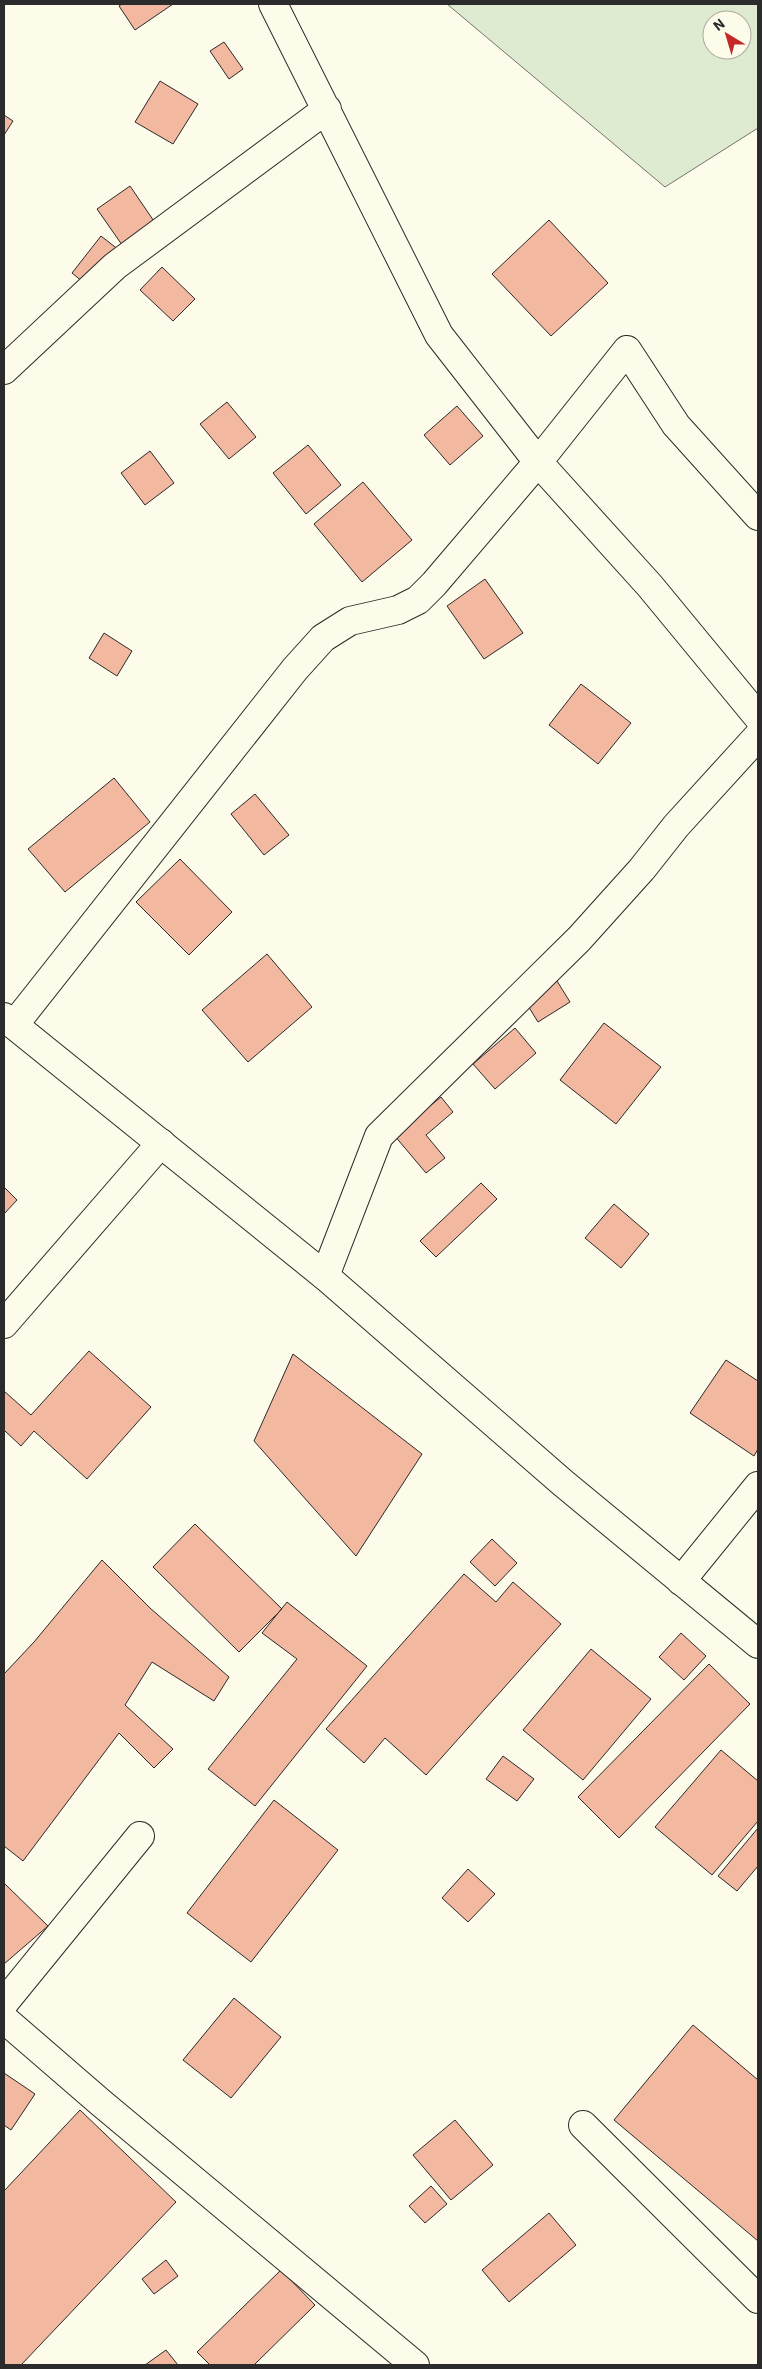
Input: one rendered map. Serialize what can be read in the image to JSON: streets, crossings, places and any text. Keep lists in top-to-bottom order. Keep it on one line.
{"north":"top left"}
